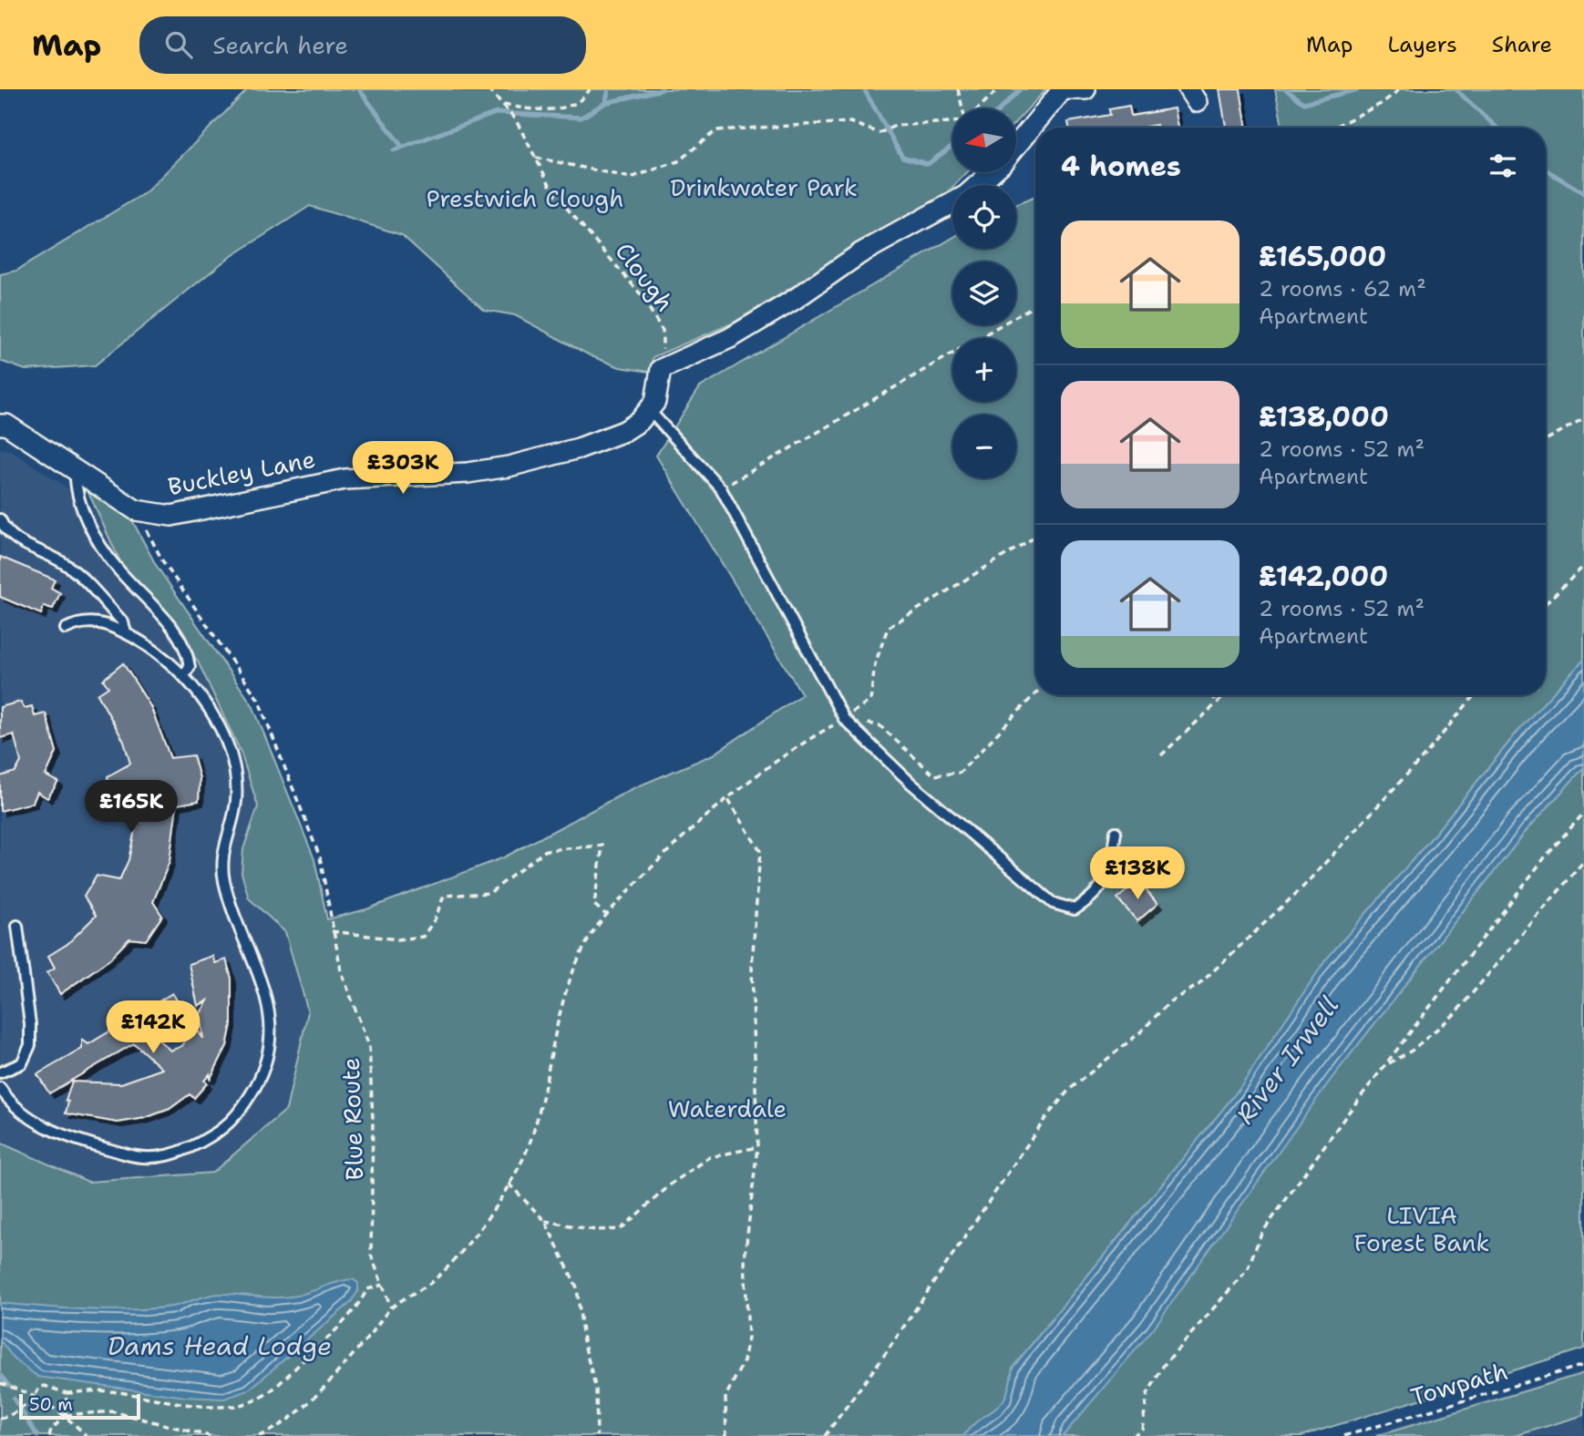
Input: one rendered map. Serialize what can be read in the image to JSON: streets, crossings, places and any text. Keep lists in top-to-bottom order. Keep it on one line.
{"streets":{"street":["Buckley Lane"],"path":["Clough","Blue Route","Towpath"]},"crossings":[["Buckley Lane","Blue Route"]],"water":["River Irwell","Dams Head Lodge"],"parks":["Drinkwater Park","Prestwich Clough","Waterdale","LIVIA Forest Bank"],"scale_bar":"50 m","north":"left","page":{"header":"Map","search":"Search here","nav":["Map","Layers","Share"],"map_buttons":["+","−"],"heading":"4 homes","list":[{"name":"£165,000","note":"2 rooms · 62 m² · Apartment"},{"name":"£138,000","note":"2 rooms · 52 m² · Apartment"},{"name":"£142,000","note":"2 rooms · 52 m² · Apartment"}],"price":["£303K","£165K","£138K","£142K"],"scale":"50 m"}}
